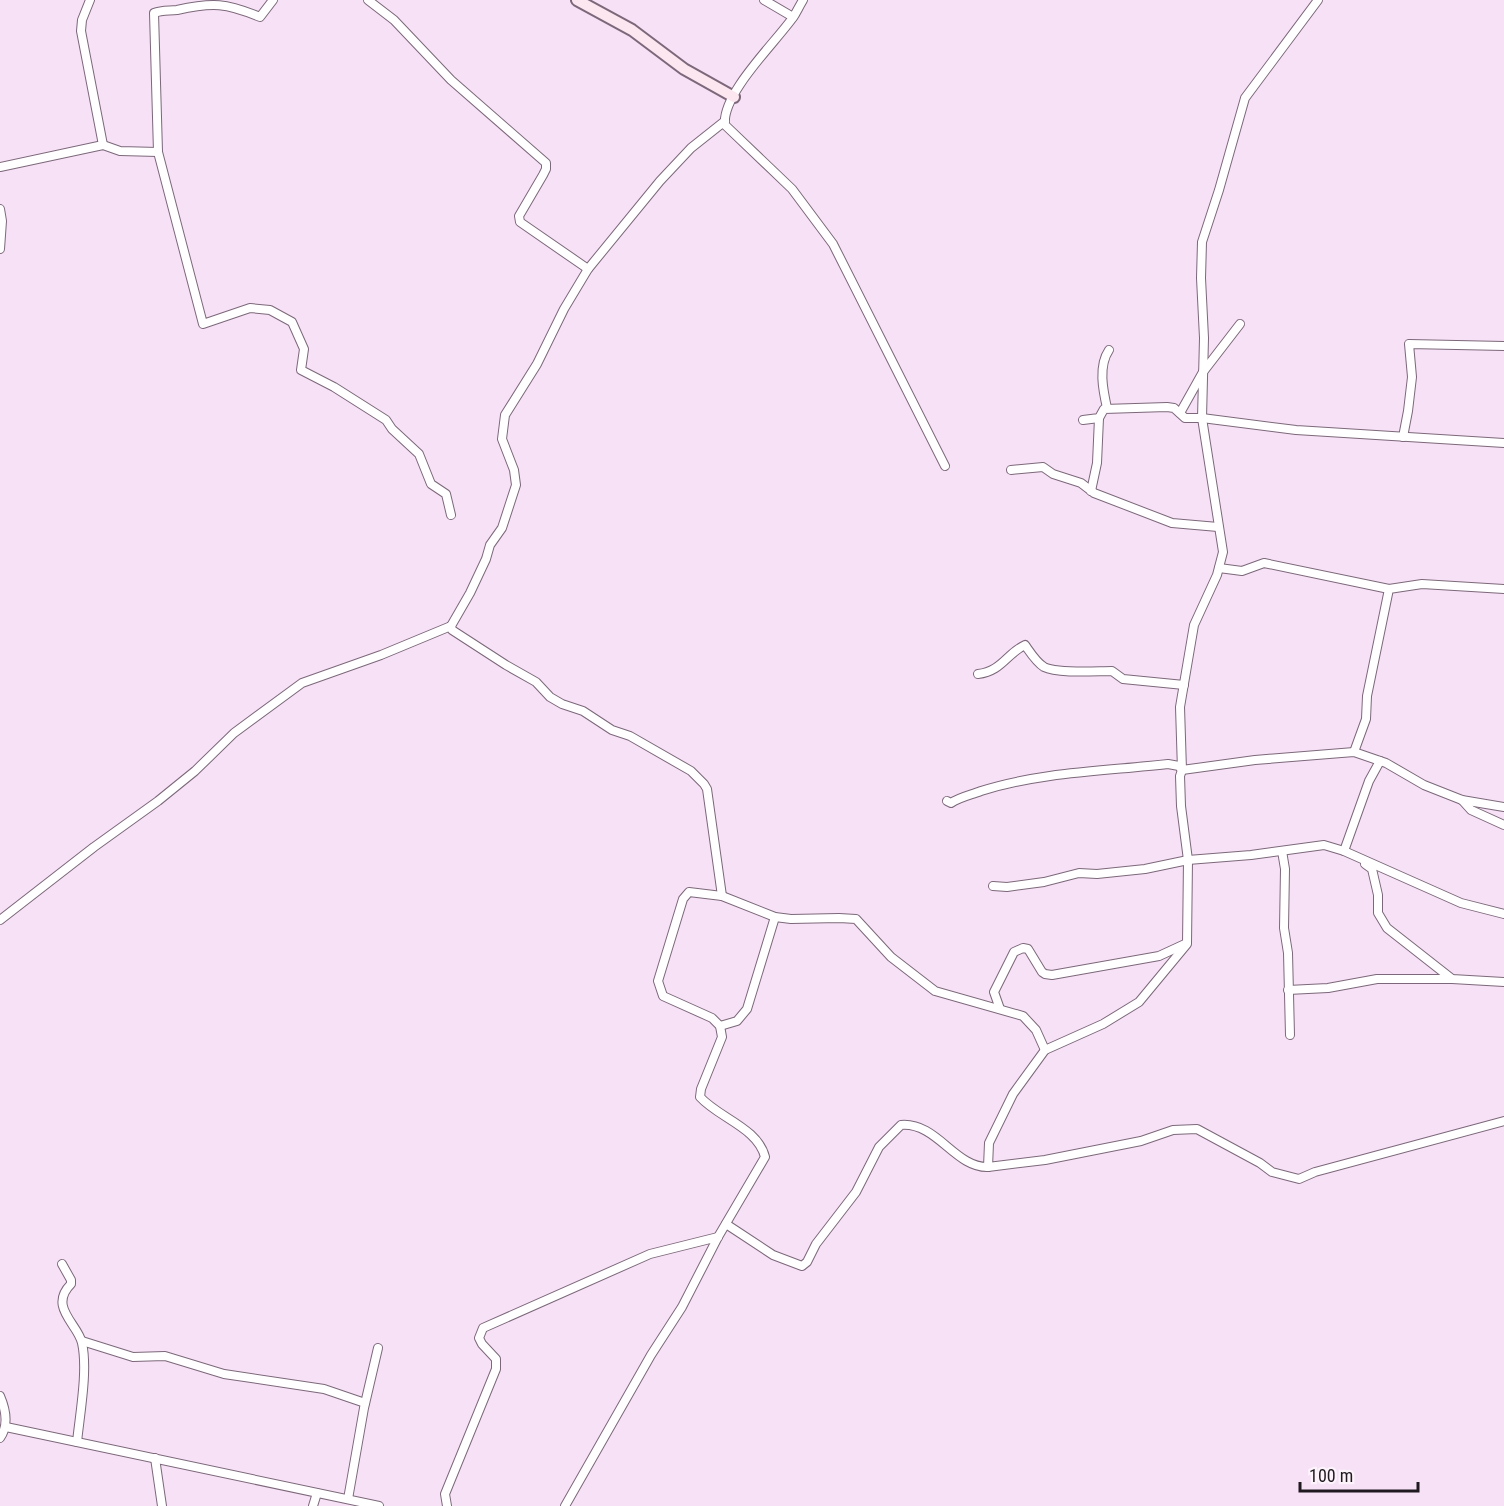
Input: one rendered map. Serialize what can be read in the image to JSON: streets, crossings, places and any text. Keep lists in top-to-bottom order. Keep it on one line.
{"scale_bar":"100 m"}
